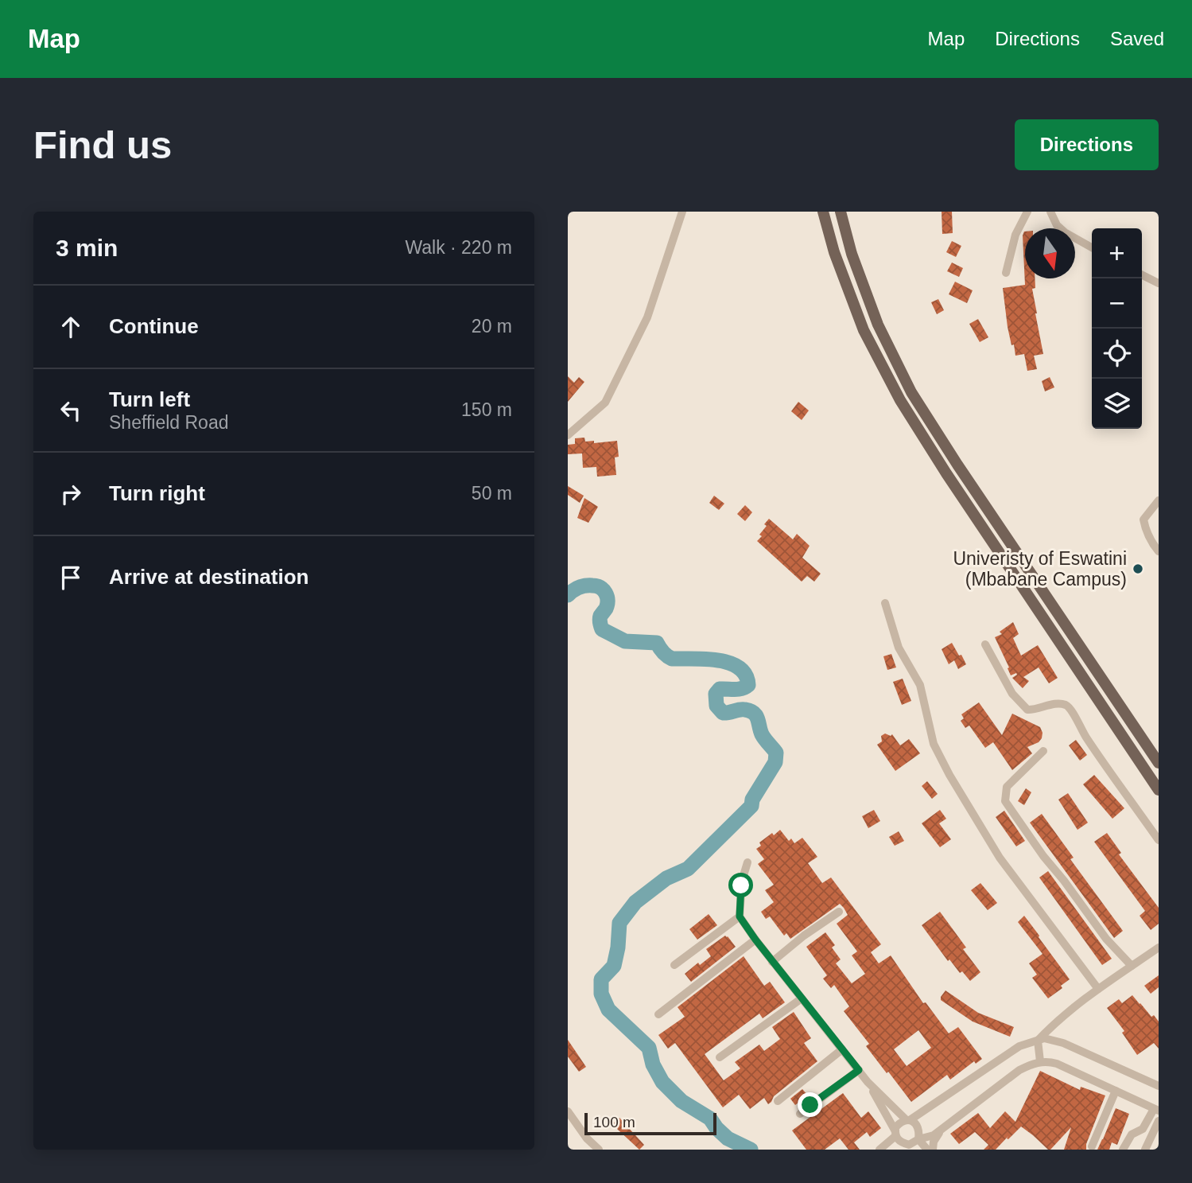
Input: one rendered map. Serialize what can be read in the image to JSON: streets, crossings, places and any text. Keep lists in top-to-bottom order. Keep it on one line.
{"places":["Univeristy of Eswatini (Mbabane Campus)"],"scale_bar":"100 m","north":"bottom","page":{"header":"Map","nav":["Map","Directions","Saved"],"buttons":"Directions","title":"Find us","heading":["3 min","Walk · 220 m"],"map_buttons":["+","−"],"list":[["Continue","20 m"],["Turn left","Sheffield Road","150 m"],["Turn right","50 m"],"Arrive at destination"],"scale":"100 m"}}
